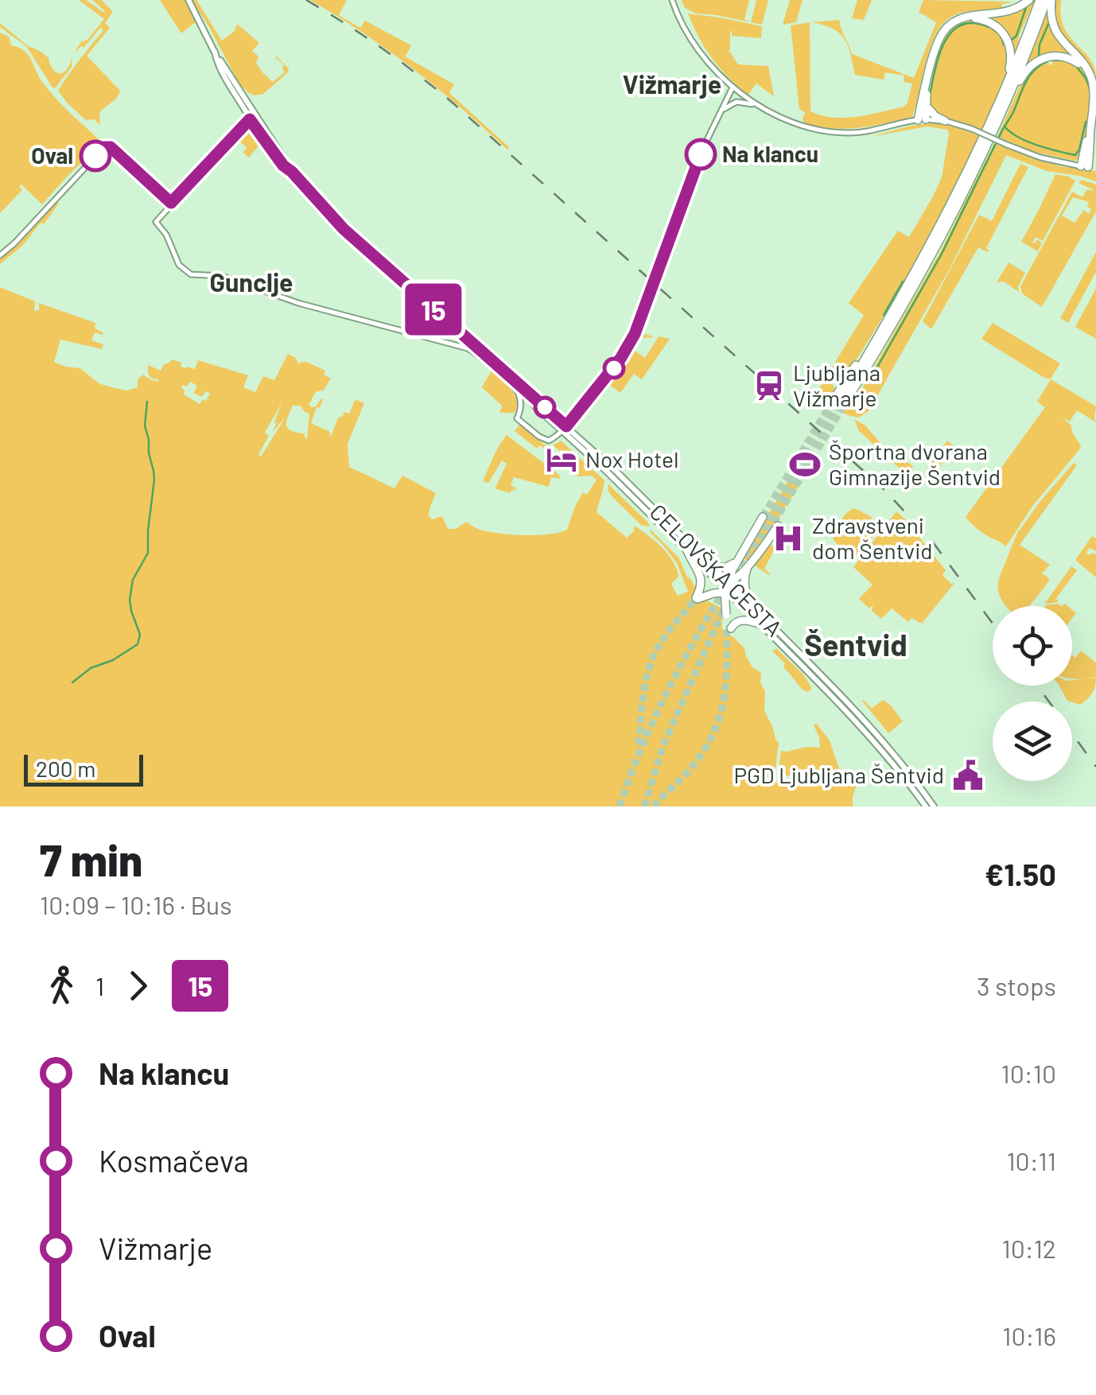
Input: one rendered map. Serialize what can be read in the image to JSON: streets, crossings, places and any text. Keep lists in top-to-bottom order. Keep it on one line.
{"streets":{"main road":["CELOVŠKA CESTA"]},"districts":["Vižmarje","Gunclje","Šentvid"],"places":{"other":["Na klancu","Oval"],"station":["Ljubljana Vižmarje"],"hotel":["Nox Hotel"],"sports":["Športna dvorana Gimnazije Šentvid"],"hospital":["Zdravstveni dom Šentvid"],"public building":["PGD Ljubljana Šentvid"]},"lines":["bus line 15"],"scale_bar":"200 m","page":{"on_map":"15","scale":"200 m","heading":["7 min","10:09 – 10:16 · Bus","€1.50"],"legs":["1","15","3 stops"],"list":[{"name":"Na klancu","value":"10:10"},{"name":"Kosmačeva","value":"10:11"},{"name":"Vižmarje","value":"10:12"},{"name":"Oval","value":"10:16"}]}}
